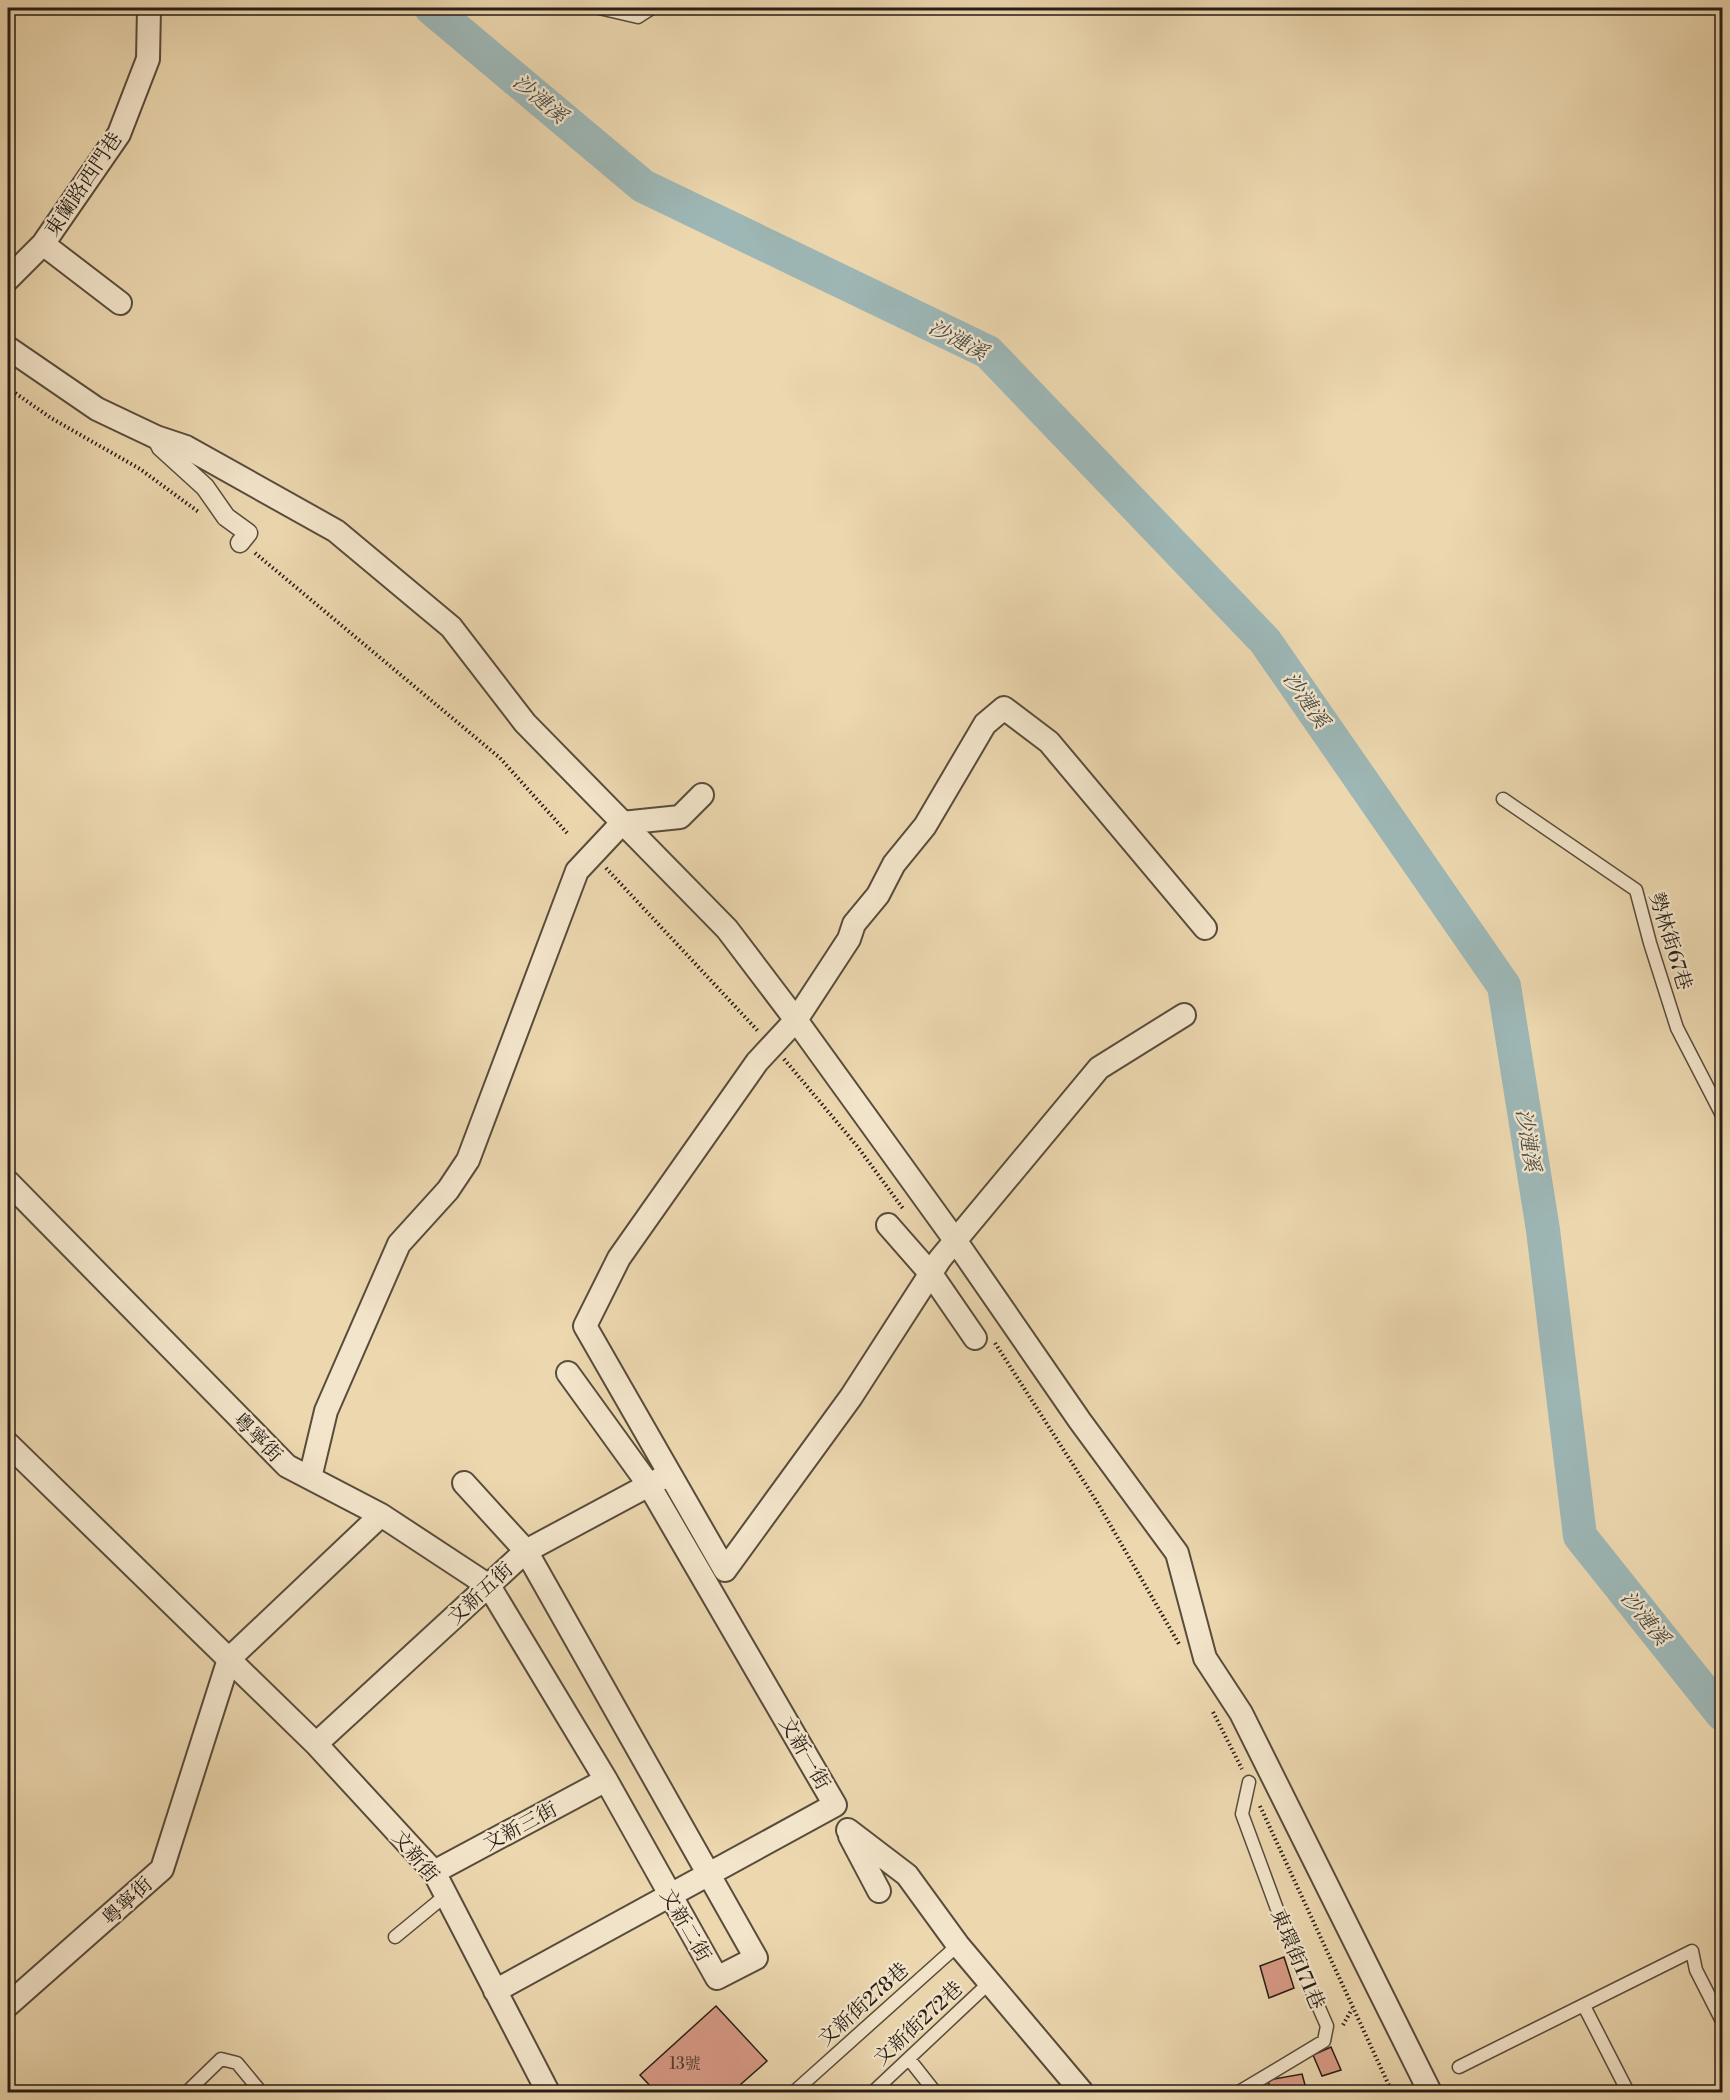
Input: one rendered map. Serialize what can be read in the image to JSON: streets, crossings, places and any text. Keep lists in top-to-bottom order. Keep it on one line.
{"streets":{"street":["東蘭路西門巷","粵寧街","文新五街","文新一街","文新三街","文新街","文新二街"],"lane":["勢林街67巷","東環街171巷","文新街278巷","文新街272巷"]},"crossings":[["粵寧街","文新街"],["粵寧街","文新二街"],["文新五街","文新一街"],["文新五街","文新街"],["文新五街","文新二街"],["文新一街","文新街"],["文新一街","文新二街"],["文新三街","文新街"],["文新三街","文新二街"]],"water":["沙漣溪"],"house_numbers":["13號"]}
